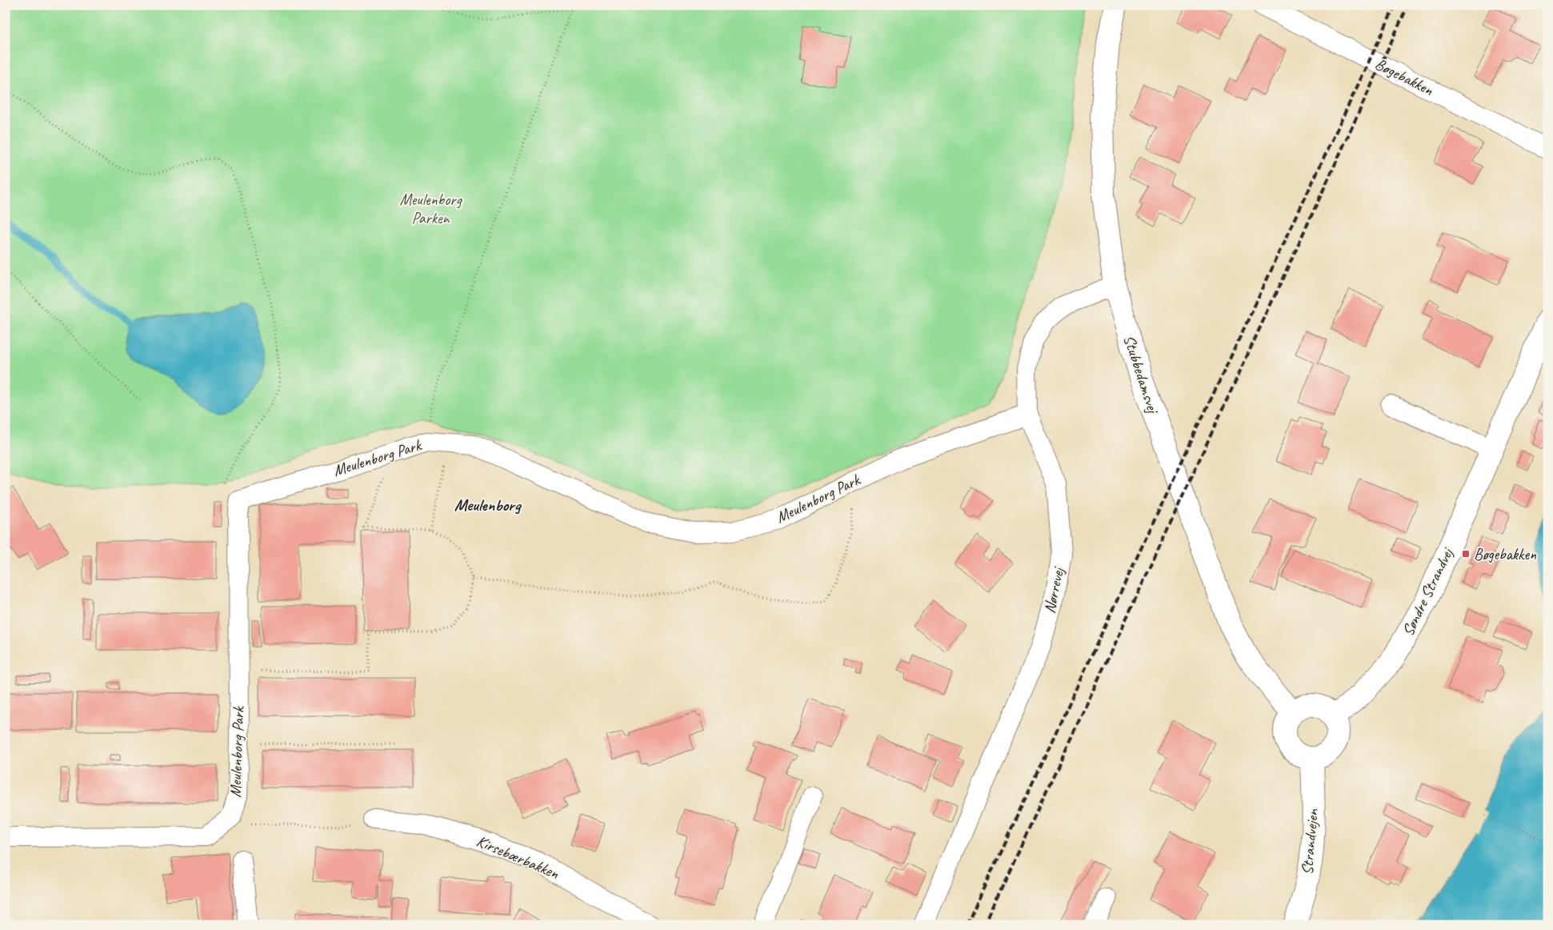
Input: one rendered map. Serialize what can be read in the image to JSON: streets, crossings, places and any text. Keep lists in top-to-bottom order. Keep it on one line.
{"streets":{"main road":["Stubbedamsvej","Søndre Strandvej","Strandvejen"],"street":["Bøgebakken","Meulenborg Park","Nørrevej","Kirsebærbakken"]},"crossings":[["Stubbedamsvej","Nørrevej"],["Stubbedamsvej","Søndre Strandvej"],["Stubbedamsvej","Strandvejen"],["Meulenborg Park","Nørrevej"],["Søndre Strandvej","Strandvejen"]],"districts":["Meulenborg"],"parks":["Meulenborg Parken"],"places":{"transit":["Bøgebakken"]}}
